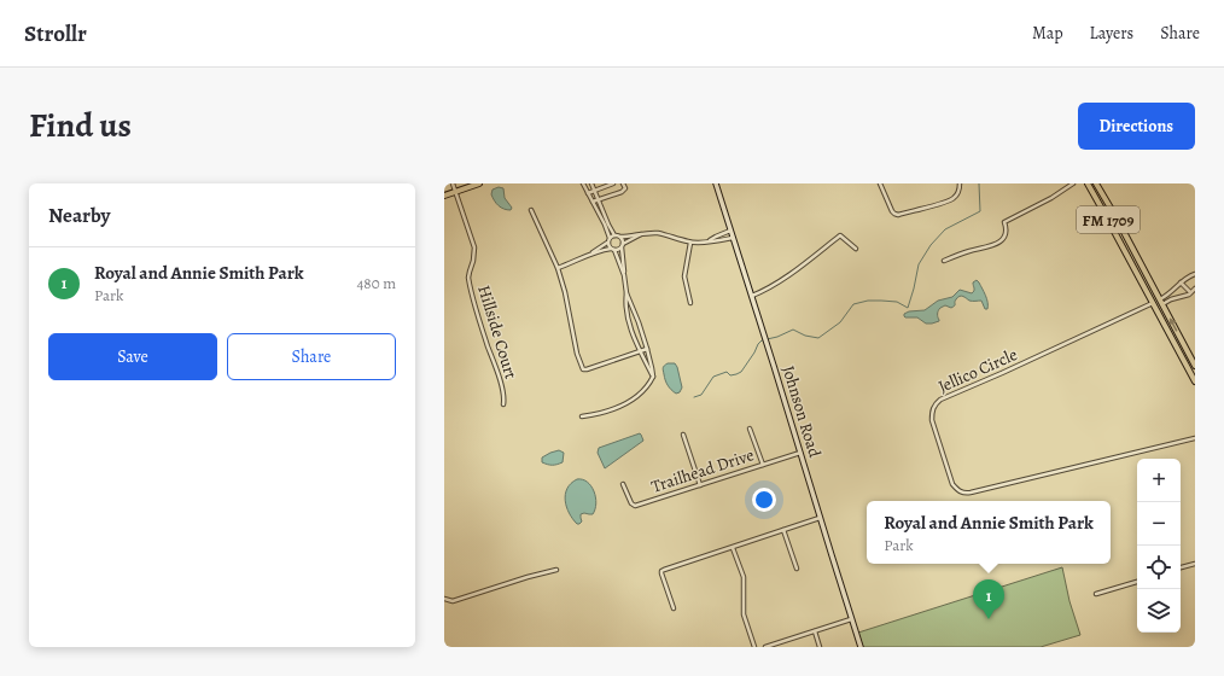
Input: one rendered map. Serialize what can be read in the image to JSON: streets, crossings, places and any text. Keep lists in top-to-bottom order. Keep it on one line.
{"streets":{"main road":["FM 1709"],"street":["Hillside Court","Jellico Circle","Johnson Road","Trailhead Drive"]},"crossings":[["FM 1709","Jellico Circle"],["Johnson Road","Trailhead Drive"]],"page":{"header":"Strollr","nav":["Map","Layers","Share"],"title":"Find us","buttons":["Directions",["Save","Share"]],"heading":"Nearby","list":[{"mark":"1","name":"Royal and Annie Smith Park","note":"Park","value":"480 m"}],"map_buttons":["+","−"],"popup":["Royal and Annie Smith Park","Park"],"pins":"1"}}
